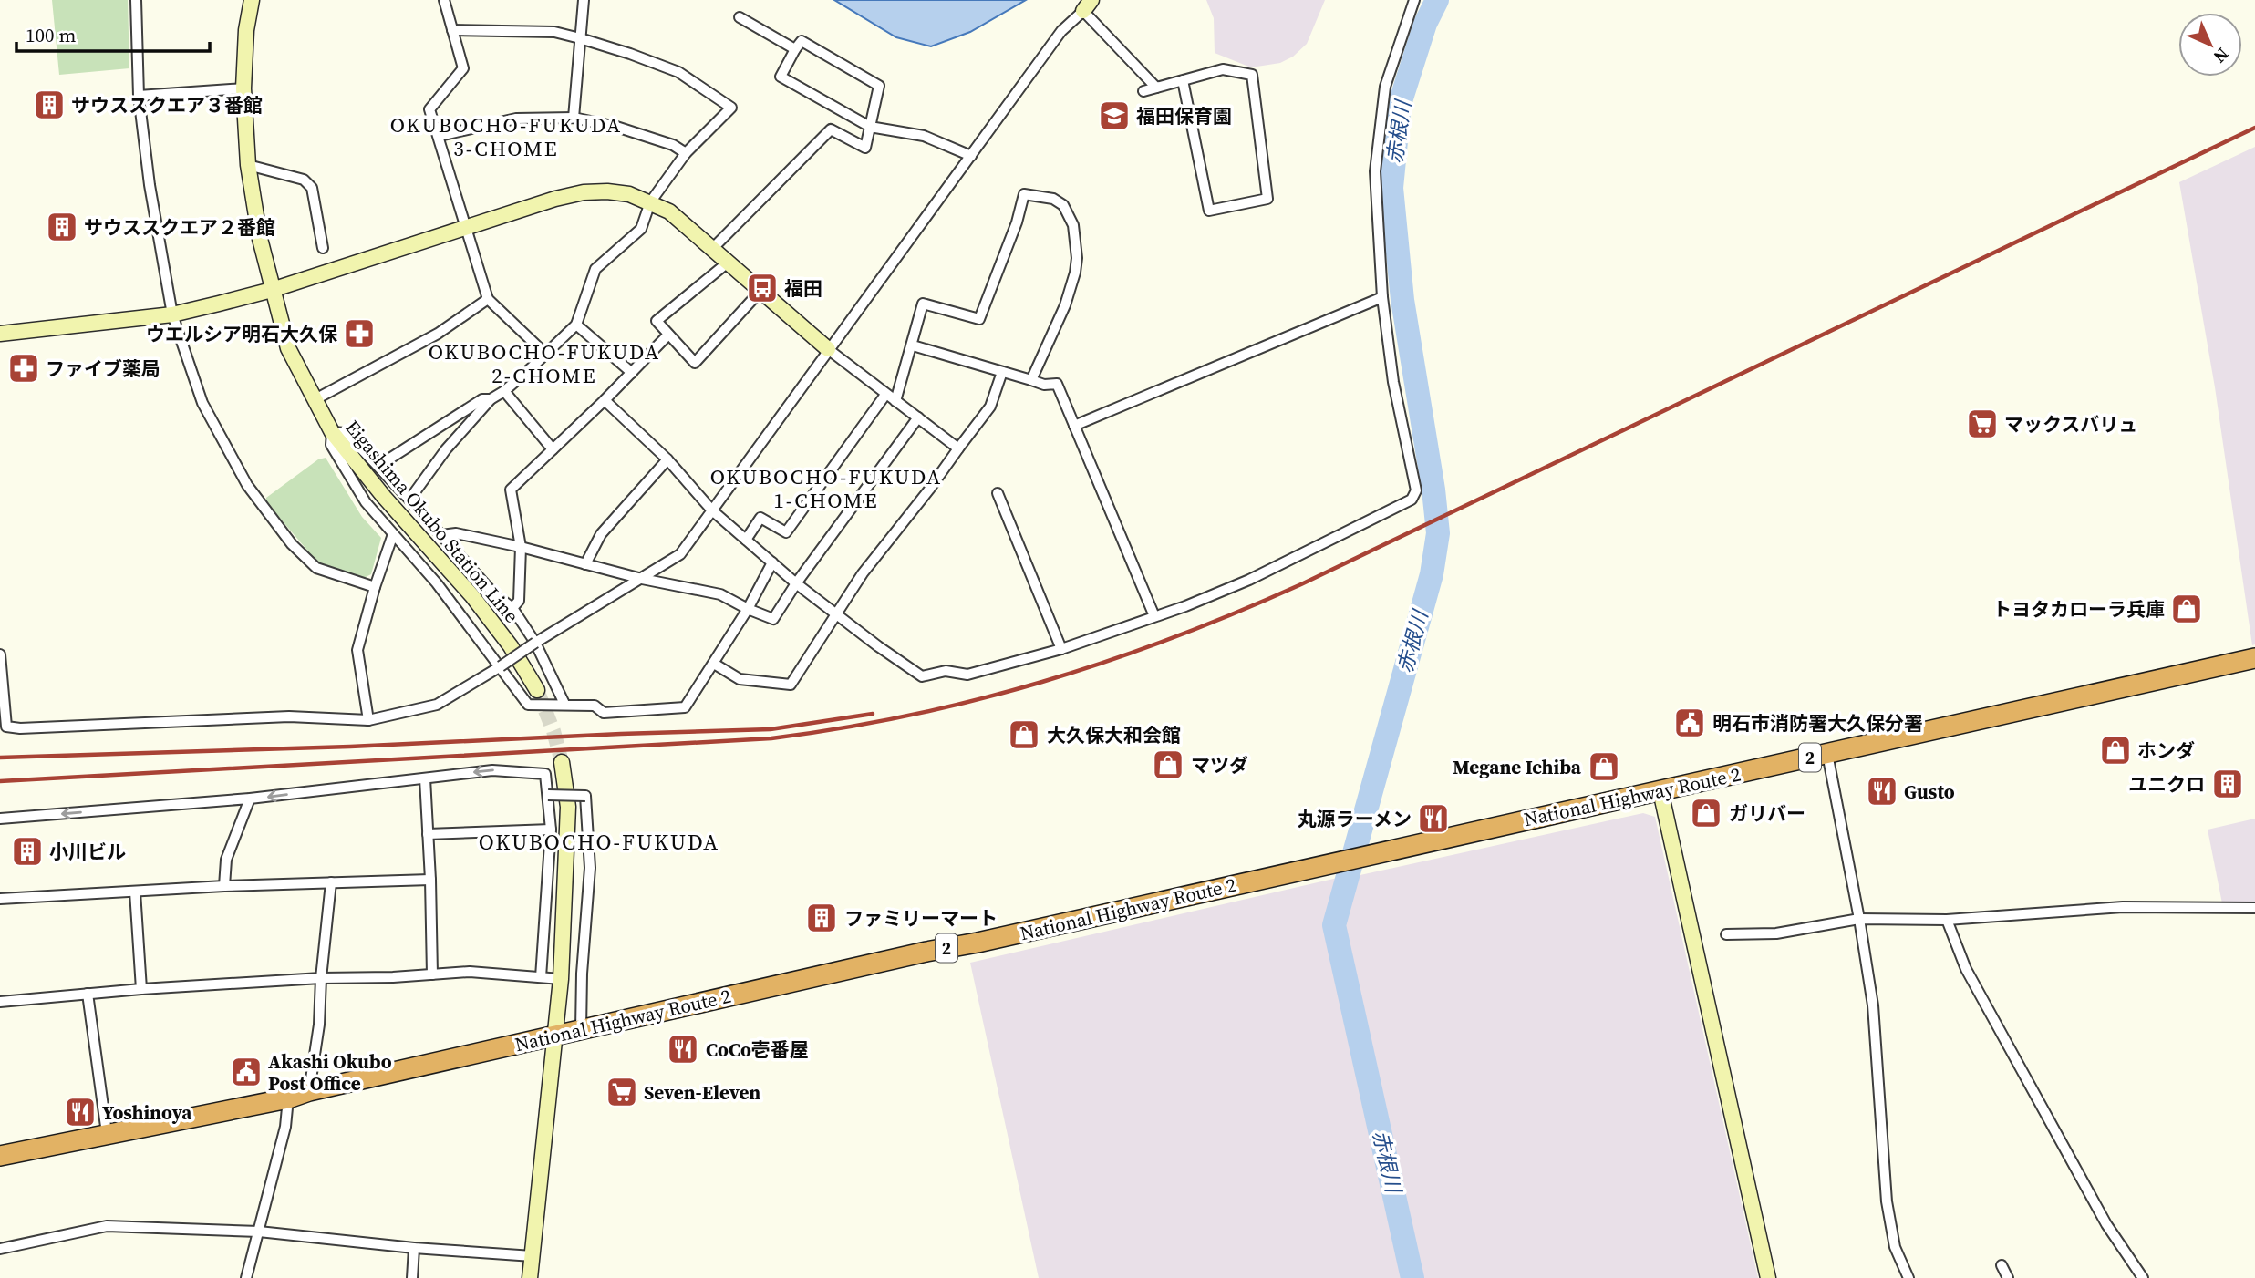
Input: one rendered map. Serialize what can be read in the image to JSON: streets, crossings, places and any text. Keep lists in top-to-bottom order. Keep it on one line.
{"streets":{"highway":["2","National Highway Route 2"],"street":["Eigashima Okubo Station Line"]},"districts":["OKUBOCHO-FUKUDA 3-CHOME","OKUBOCHO-FUKUDA 2-CHOME","OKUBOCHO-FUKUDA 1-CHOME","OKUBOCHO-FUKUDA"],"water":["赤根川"],"places":{"building":["サウススクエア３番館","サウススクエア２番館","ユニクロ","小川ビル","ファミリーマート"],"school or university":["福田保育園"],"bus stop":["福田"],"pharmacy":["ウエルシア明石大久保","ファイブ薬局"],"supermarket":["マックスバリュ","Seven-Eleven"],"shop":["トヨタカローラ兵庫","大久保大和会館","ホンダ","マツダ","Megane Ichiba","ガリバー"],"public building":["明石市消防署大久保分署","Akashi Okubo Post Office"],"restaurant":["Gusto","丸源ラーメン","CoCo壱番屋","Yoshinoya"]},"scale_bar":"100 m","north":"bottom right"}
